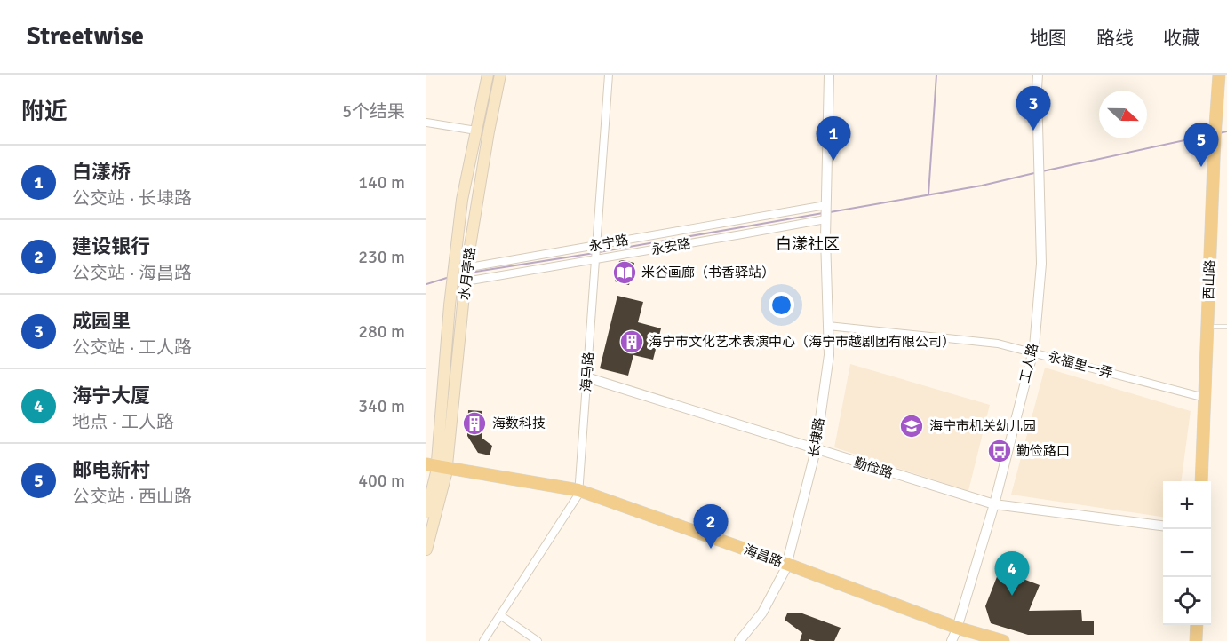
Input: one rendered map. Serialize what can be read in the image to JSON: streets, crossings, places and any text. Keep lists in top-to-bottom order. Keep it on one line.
{"streets":{"main road":["水月亭路","西山路","海昌路"],"street":["永宁路","永安路","工人路","永福里一弄","海马路","长埭路","勤俭路"]},"crossings":[["永宁路","永安路"],["永宁路","水月亭路"],["永宁路","海马路"],["永宁路","长埭路"],["永安路","水月亭路"],["永安路","海马路"],["永安路","长埭路"],["水月亭路","海昌路"],["西山路","永福里一弄"],["工人路","永福里一弄"],["工人路","勤俭路"],["工人路","海昌路"],["永福里一弄","长埭路"],["海马路","勤俭路"],["海马路","海昌路"],["长埭路","勤俭路"],["长埭路","海昌路"]],"districts":["白漾社区"],"places":{"library":["米谷画廊（书香驿站）"],"building":["海宁市文化艺术表演中心（海宁市越剧团有限公司）","海数科技"],"school or university":["海宁市机关幼儿园"],"bus stop":["勤俭路口"]},"north":"right","page":{"header":"Streetwise","nav":["地图","路线","收藏"],"heading":["附近","5个结果"],"pins":["3","1","5","2","4"],"list":[{"mark":"1","name":"白漾桥","note":"公交站 · 长埭路","value":"140 m"},{"mark":"2","name":"建设银行","note":"公交站 · 海昌路","value":"230 m"},{"mark":"3","name":"成园里","note":"公交站 · 工人路","value":"280 m"},{"mark":"4","name":"海宁大厦","note":"地点 · 工人路","value":"340 m"},{"mark":"5","name":"邮电新村","note":"公交站 · 西山路","value":"400 m"}],"map_buttons":["+","−"]}}
